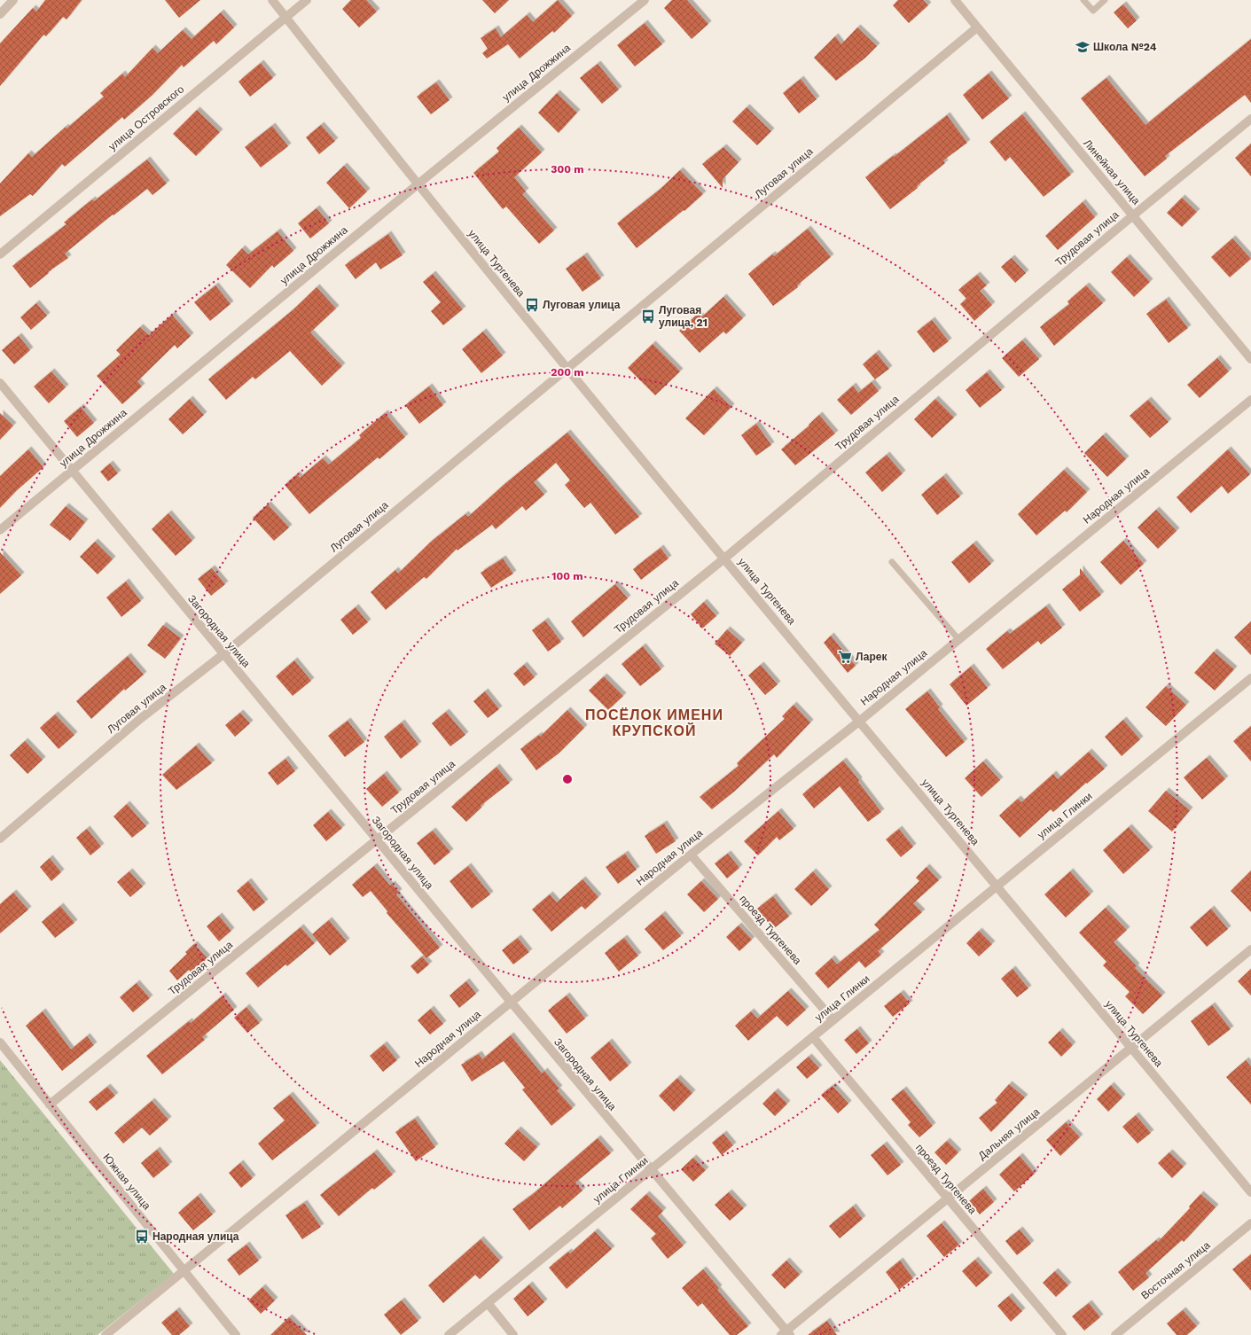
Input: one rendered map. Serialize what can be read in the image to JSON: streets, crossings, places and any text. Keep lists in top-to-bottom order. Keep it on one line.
{"streets":{"street":["улица Дрожжина","улица Островского","Линейная улица","Луговая улица","Трудовая улица","улица Тургенева","Народная улица","Загородная улица","улица Глинки","проезд Тургенева","Дальняя улица","Южная улица","Восточная улица"]},"crossings":[["улица Дрожжина","улица Тургенева"],["улица Дрожжина","Загородная улица"],["улица Островского","улица Тургенева"],["Линейная улица","Луговая улица"],["Линейная улица","Трудовая улица"],["Луговая улица","улица Тургенева"],["Луговая улица","Загородная улица"],["Трудовая улица","улица Тургенева"],["Трудовая улица","Загородная улица"],["Трудовая улица","Южная улица"],["улица Тургенева","Народная улица"],["улица Тургенева","улица Глинки"],["улица Тургенева","Дальняя улица"],["Народная улица","Загородная улица"],["Народная улица","проезд Тургенева"],["Народная улица","Южная улица"],["Загородная улица","улица Глинки"],["Загородная улица","Дальняя улица"],["улица Глинки","проезд Тургенева"],["проезд Тургенева","Дальняя улица"]],"districts":["ПОСЁЛОК ИМЕНИ КРУПСКОЙ"],"places":{"school or university":["Школа №24"],"bus stop":["Луговая улица","Луговая улица, 21","Народная улица"],"supermarket":["Ларек"]},"rings":["300 m","200 m","100 m"]}
